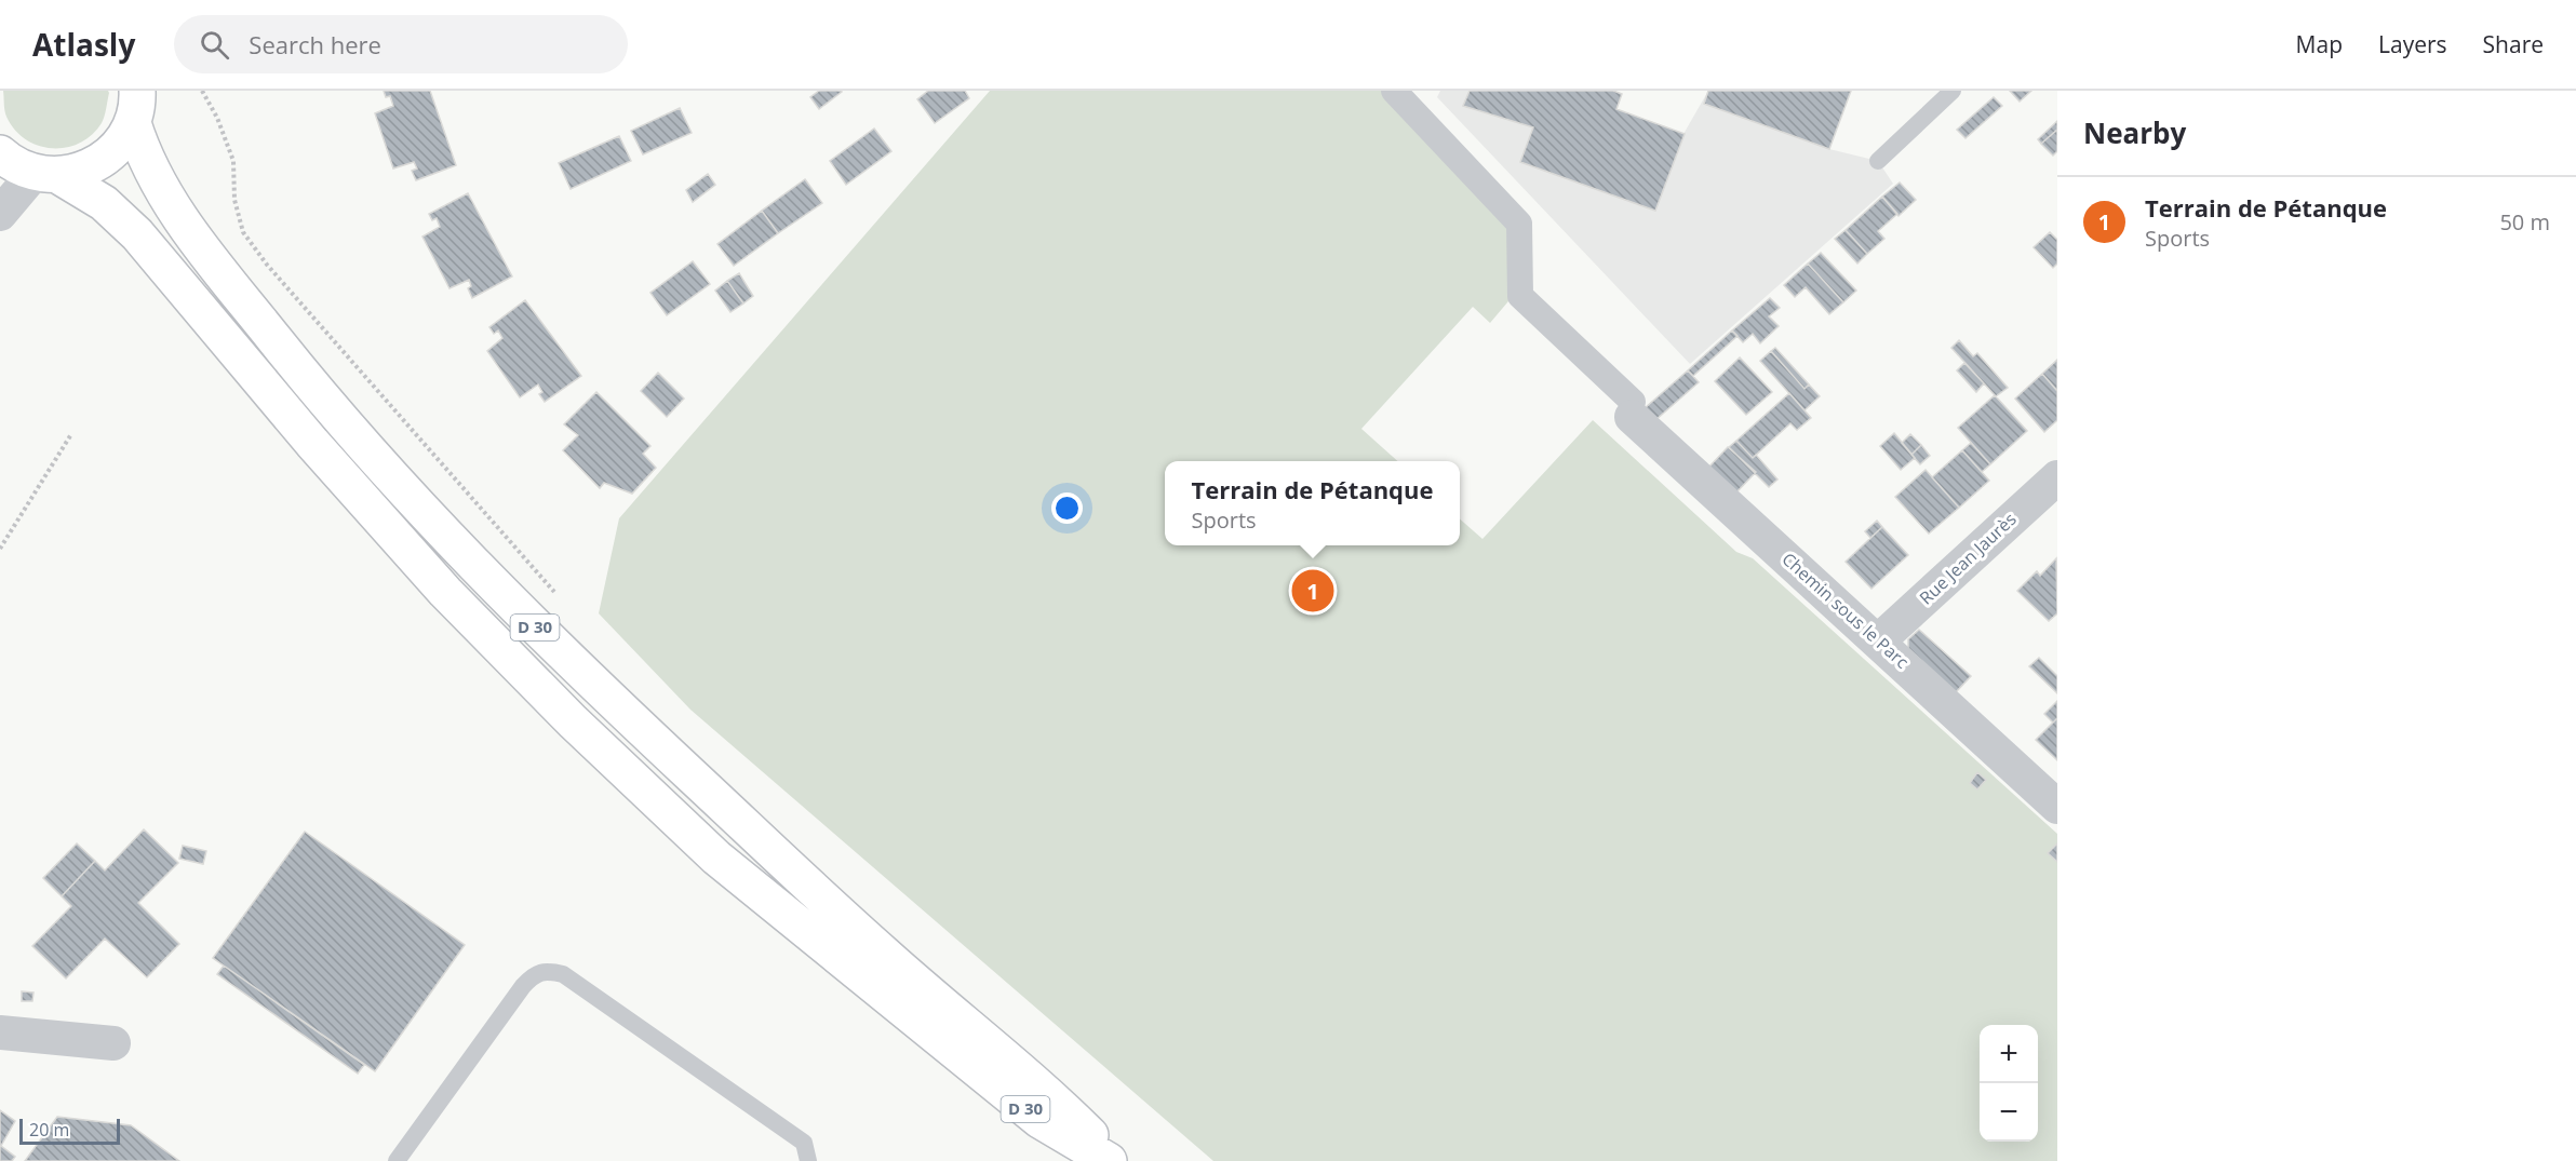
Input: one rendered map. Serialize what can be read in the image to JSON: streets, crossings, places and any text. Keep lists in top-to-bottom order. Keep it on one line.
{"streets":{"main road":["D 30"],"street":["Rue Jean Jaurès","Chemin sous le Parc"]},"crossings":[["Rue Jean Jaurès","Chemin sous le Parc"]],"scale_bar":"20 m","page":{"header":"Atlasly","search":"Search here","nav":["Map","Layers","Share"],"heading":"Nearby","list":[{"mark":"1","name":"Terrain de Pétanque","note":"Sports","value":"50 m"}],"popup":["Terrain de Pétanque","Sports"],"pins":"1","map_buttons":["+","−"],"scale":"20 m"}}
